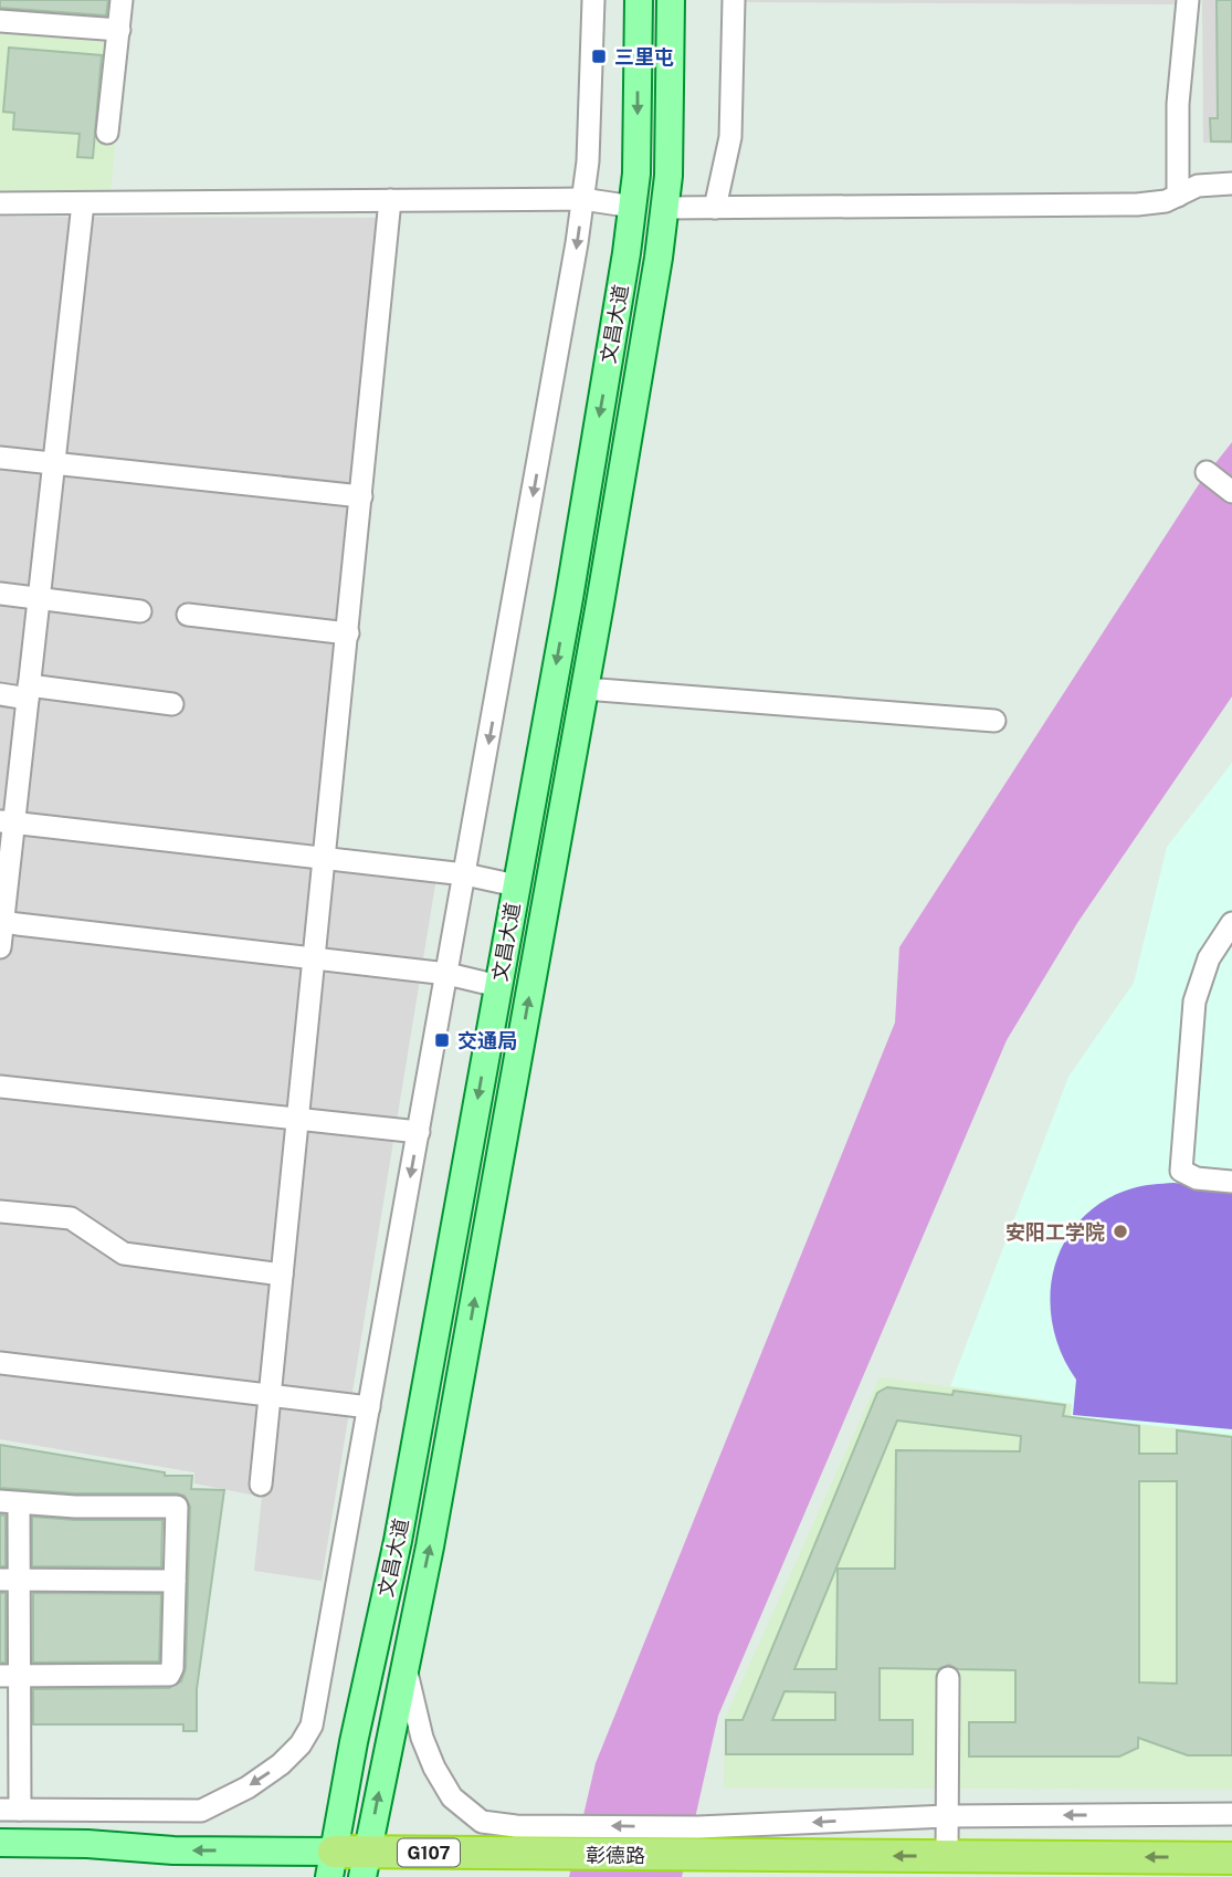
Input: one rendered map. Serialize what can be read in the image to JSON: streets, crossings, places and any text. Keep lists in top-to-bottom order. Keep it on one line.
{"streets":{"highway":["G107","彰德路"],"main road":["文昌大道"]},"crossings":[["文昌大道","彰德路"]],"one_way":["彰德路"],"places":{"transit":["三里屯","交通局"],"other":["安阳工学院"]}}
